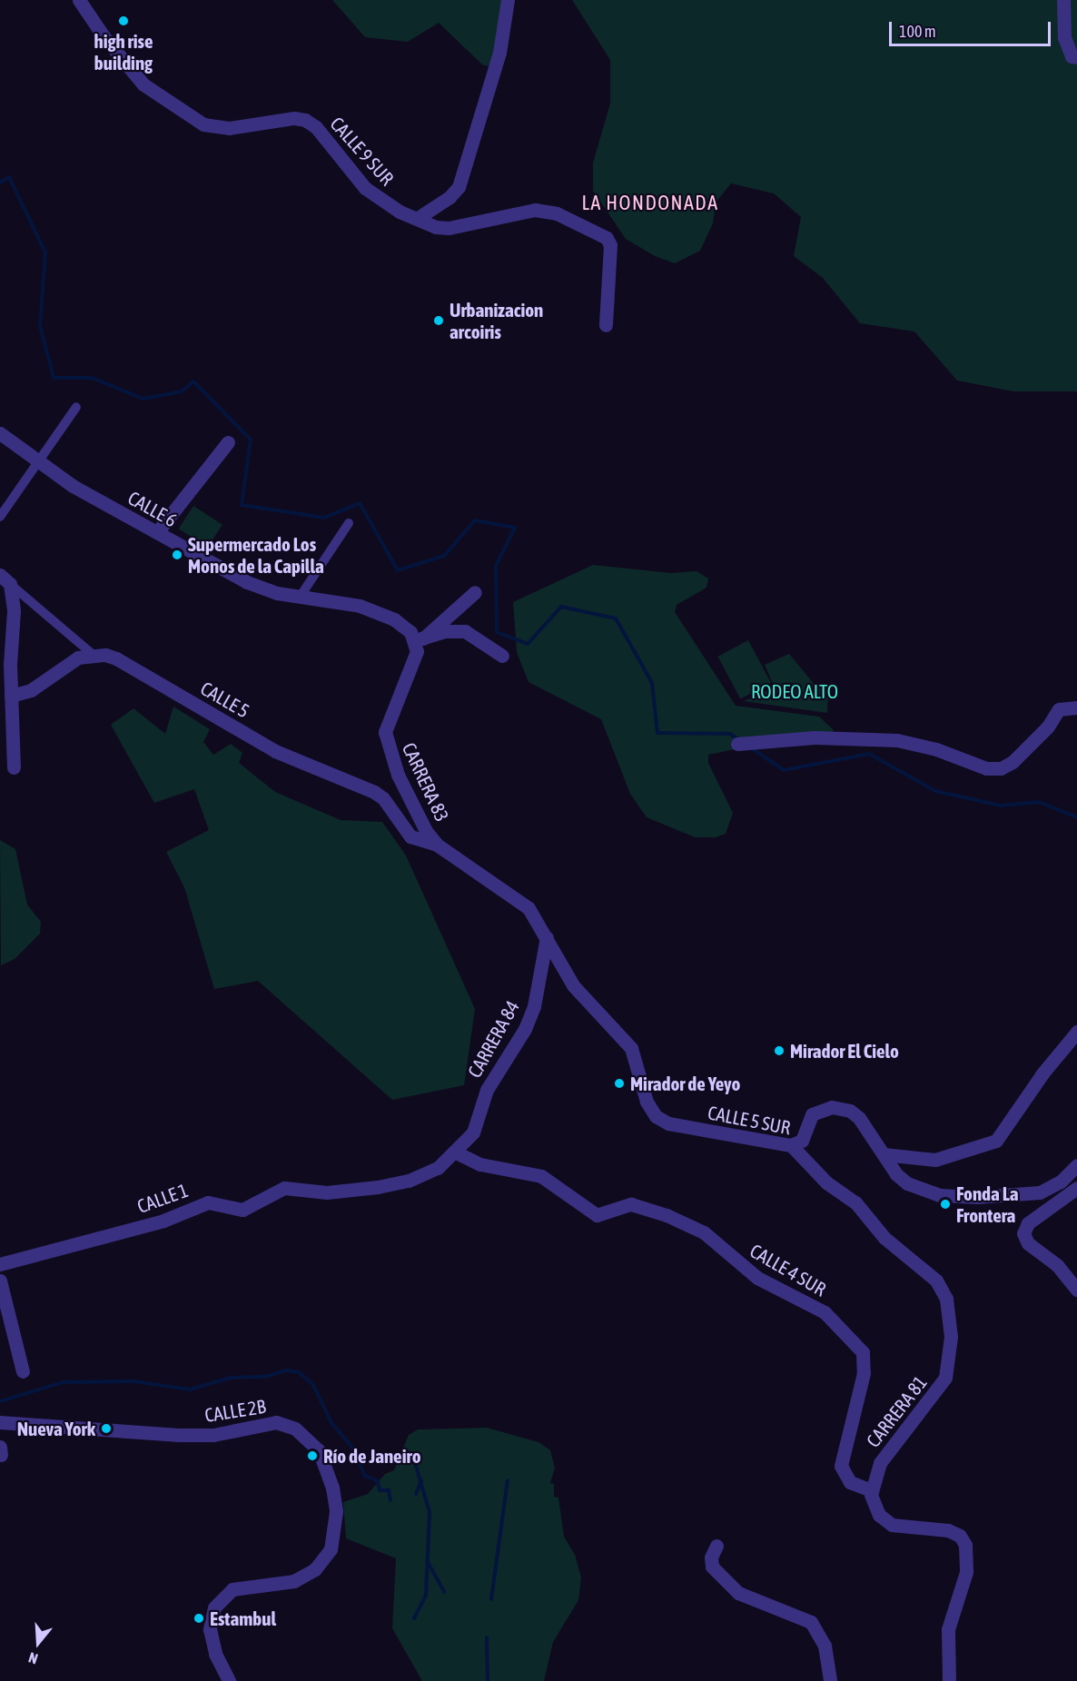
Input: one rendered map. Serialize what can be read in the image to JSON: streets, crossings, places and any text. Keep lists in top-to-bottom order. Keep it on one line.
{"streets":{"street":["CALLE 9 SUR","CALLE 6","CALLE 5","CARRERA 83","CARRERA 84","CALLE 5 SUR","CALLE 1","CALLE 4 SUR","CALLE 2B","CARRERA 81"]},"crossings":[["CALLE 6","CARRERA 83"],["CALLE 5","CARRERA 83"],["CALLE 5","CALLE 5 SUR"],["CARRERA 83","CALLE 5 SUR"],["CARRERA 84","CALLE 5 SUR"],["CARRERA 84","CALLE 1"],["CALLE 5 SUR","CARRERA 81"],["CALLE 1","CALLE 4 SUR"],["CALLE 4 SUR","CARRERA 81"]],"districts":["LA HONDONADA"],"parks":["RODEO ALTO"],"places":["high rise building","Urbanizacion arcoiris","Supermercado Los Monos de la Capilla","Mirador El Cielo","Mirador de Yeyo","Fonda La Frontera","Nueva York","Río de Janeiro","Estambul"],"scale_bar":"100 m","north":"bottom"}
